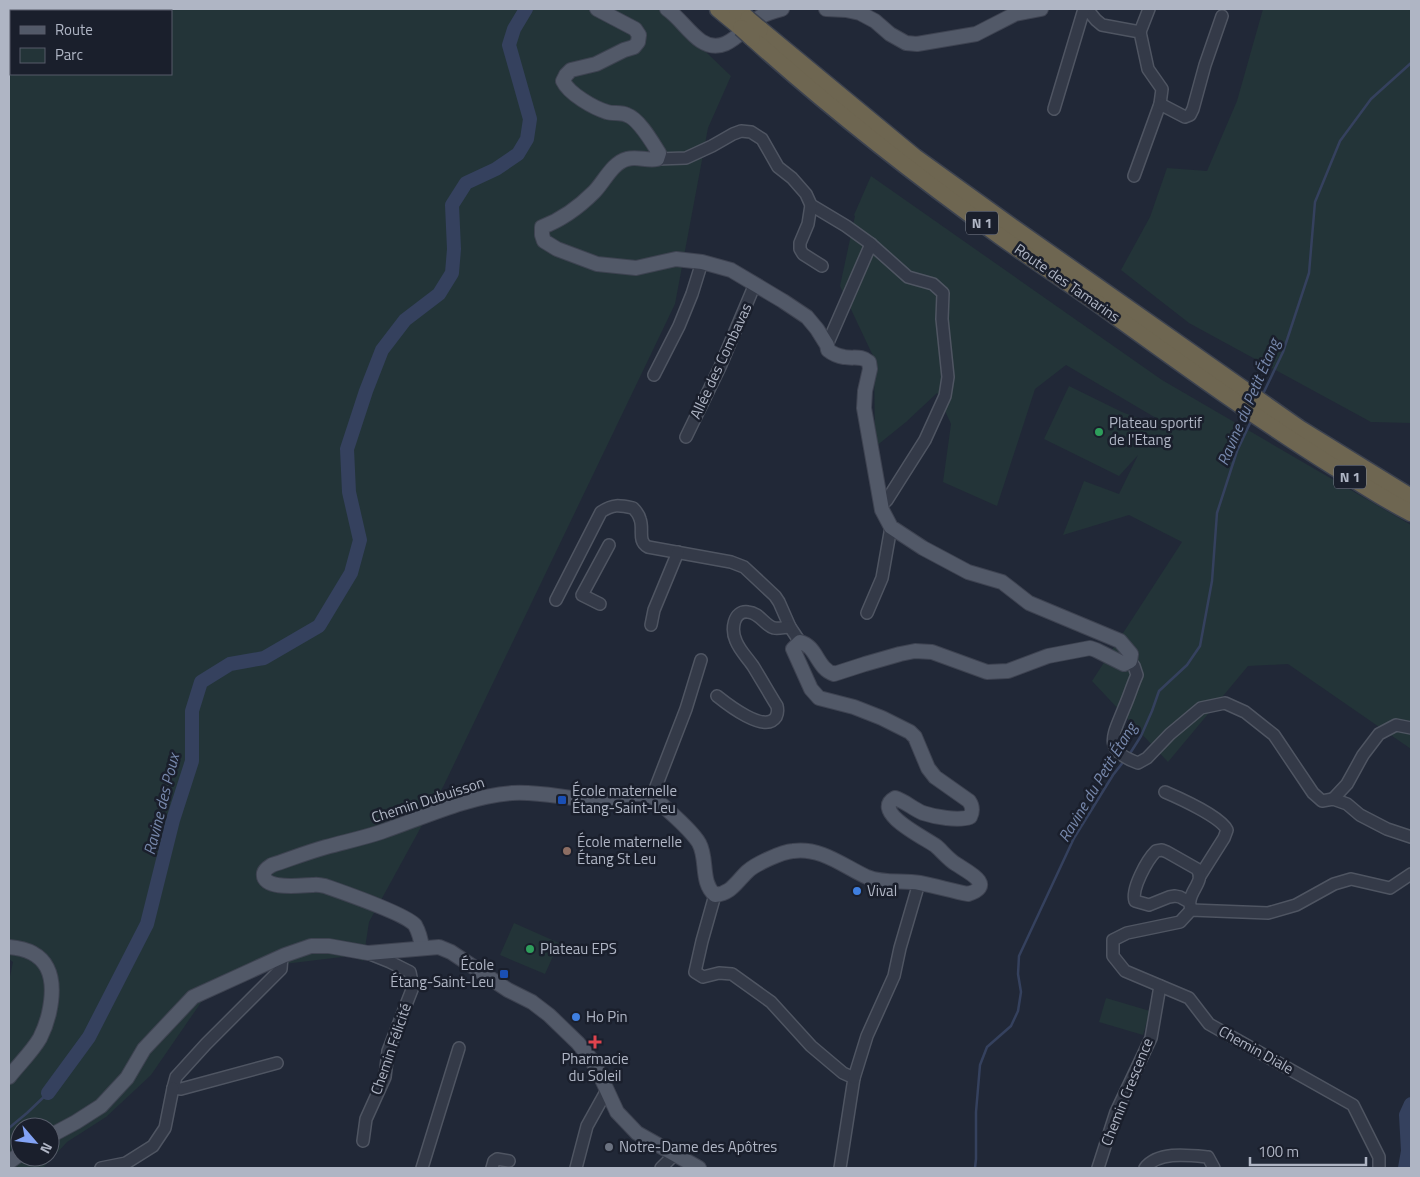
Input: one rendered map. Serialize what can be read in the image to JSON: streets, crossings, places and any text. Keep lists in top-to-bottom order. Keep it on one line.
{"streets":{"highway":["N 1","Route des Tamarins"],"main road":["Chemin Dubuisson"],"street":["Allée des Combavas","Chemin Félicité","Chemin Diale","Chemin Crescence"]},"crossings":[["Chemin Diale","Chemin Crescence"]],"water":["Ravine du Petit Étang","Ravine des Poux"],"places":{"other":["Plateau sportif de l'Etang","École maternelle Étang St Leu","Vival","Plateau EPS","Ho Pin","Notre-Dame des Apôtres"],"transit":["École maternelle Étang-Saint-Leu","École Étang-Saint-Leu"],"health":["Pharmacie du Soleil"]},"legend":["Route","Parc"],"scale_bar":"100 m","north":"bottom right"}
